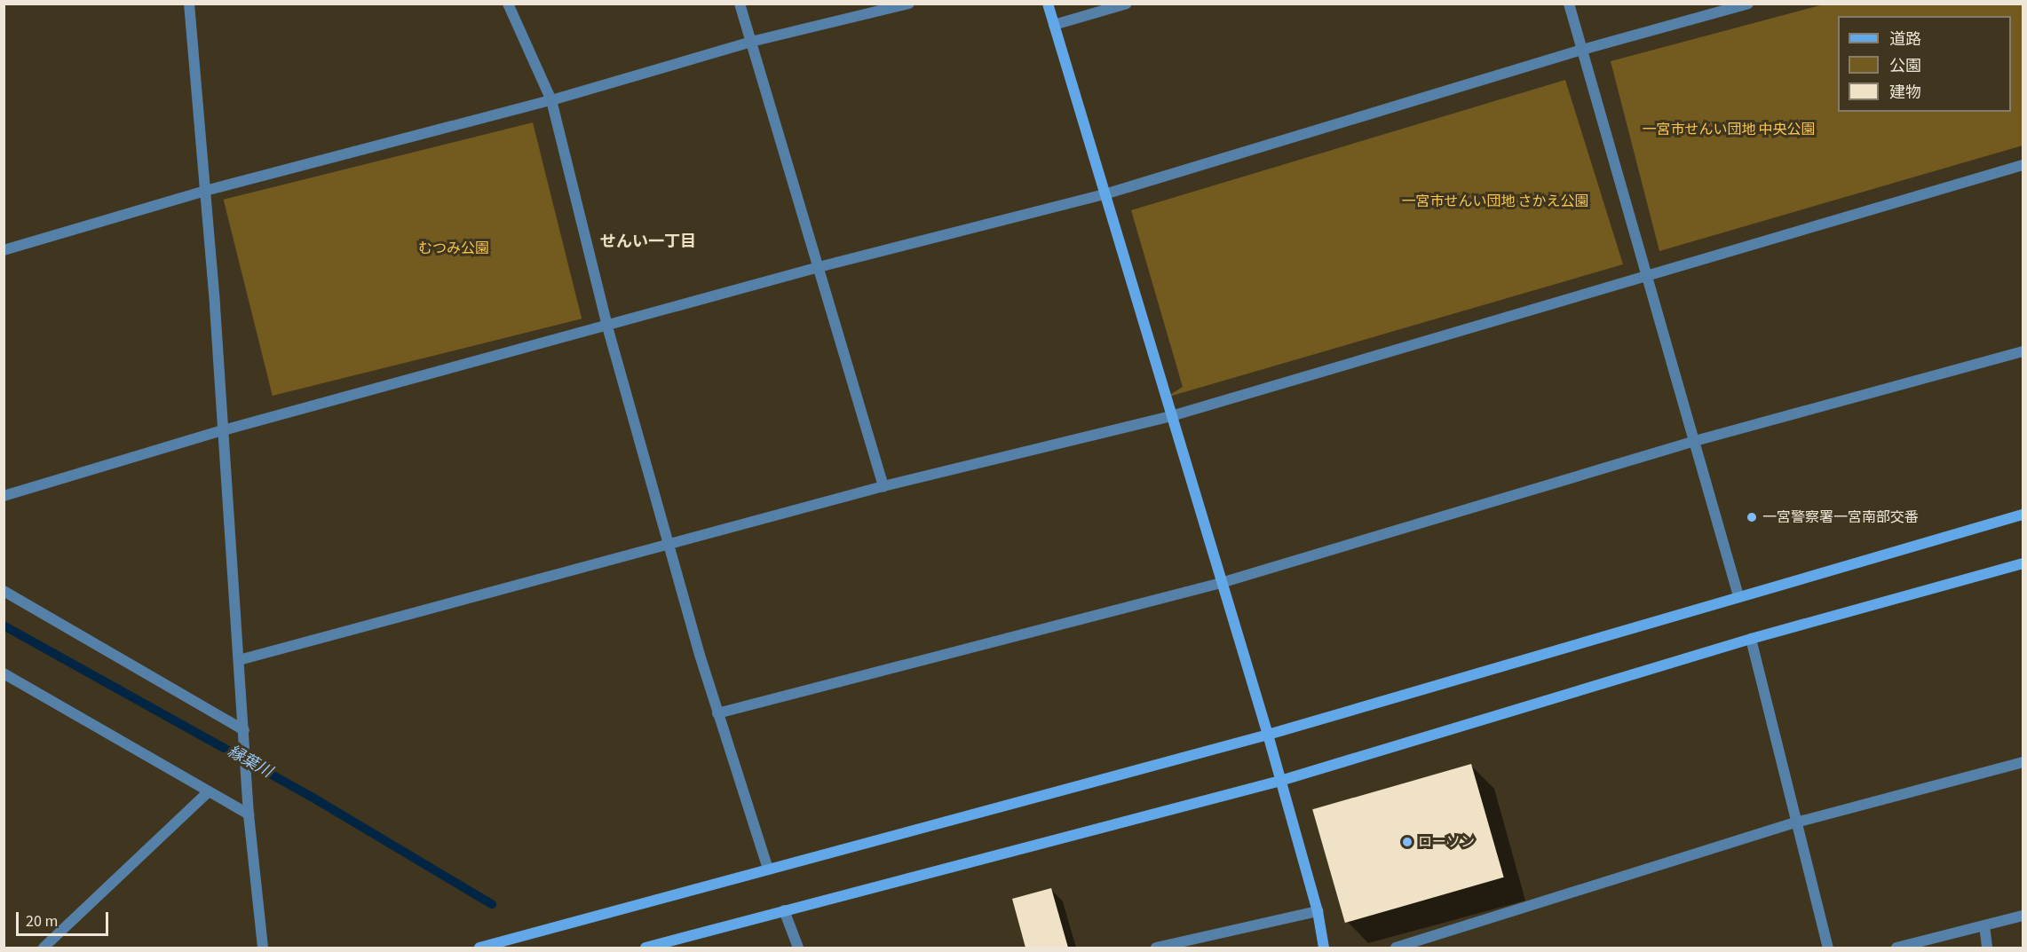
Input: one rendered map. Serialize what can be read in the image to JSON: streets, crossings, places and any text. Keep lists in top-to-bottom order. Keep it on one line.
{"districts":["せんい一丁目"],"water":["縁葉川"],"parks":["一宮市せんい団地 中央公園","一宮市せんい団地 さかえ公園","むつみ公園"],"places":["一宮警察署一宮南部交番","ローソン"],"legend":["道路","公園","建物"],"scale_bar":"20 m"}
